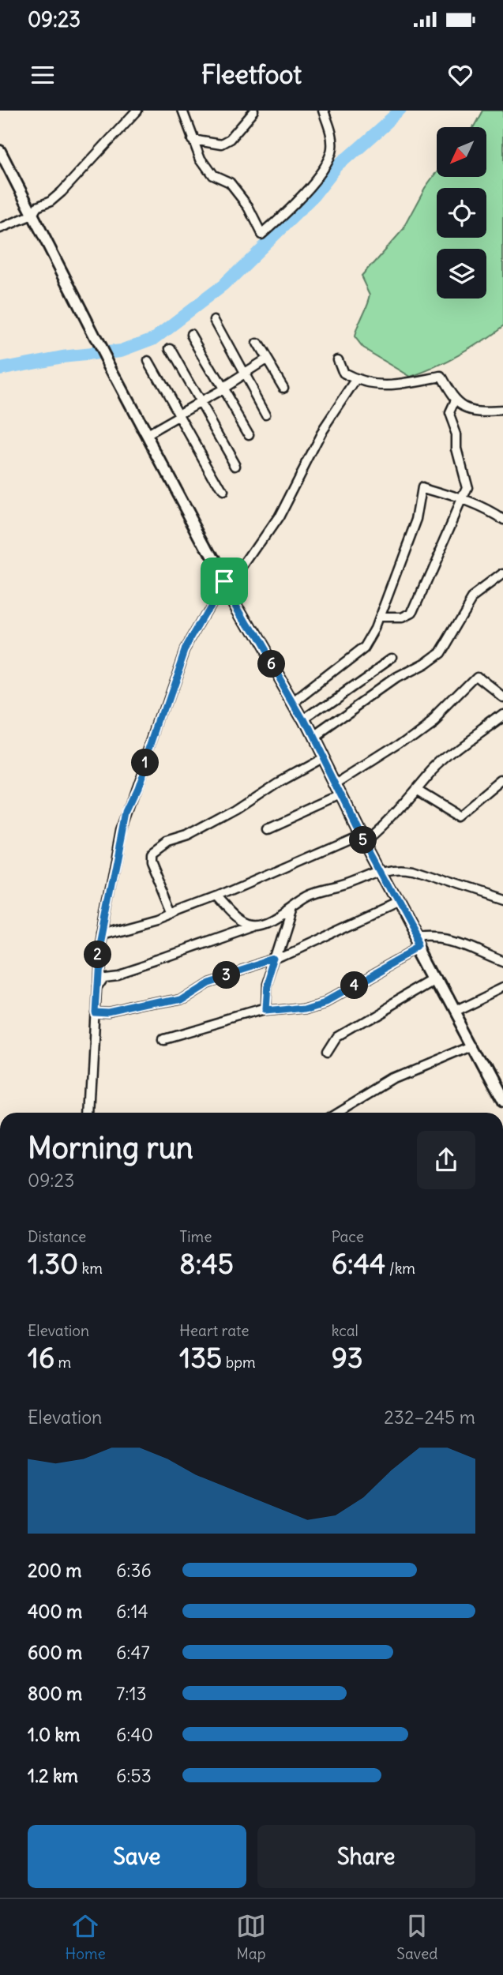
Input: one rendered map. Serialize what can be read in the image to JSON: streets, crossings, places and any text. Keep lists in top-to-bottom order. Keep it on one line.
{"north":"bottom left","page":{"status":"09:23","header":"Fleetfoot","pins":["6","1","5","2","3","4"],"heading":["Morning run","09:23"],"stats":[["Distance","1.30 km"],["Time","8:45"],["Pace","6:44 /km"],["Elevation","16 m"],["Heart rate","135 bpm"],["kcal","93"]],"chart":["Elevation","232–245 m"],"list":[{"name":"200 m","note":"6:36"},{"name":"400 m","note":"6:14"},{"name":"600 m","note":"6:47"},{"name":"800 m","note":"7:13"},{"name":"1.0 km","note":"6:40"},{"name":"1.2 km","note":"6:53"}],"buttons":["Save","Share"],"tabs":["Home","Map","Saved"]}}
